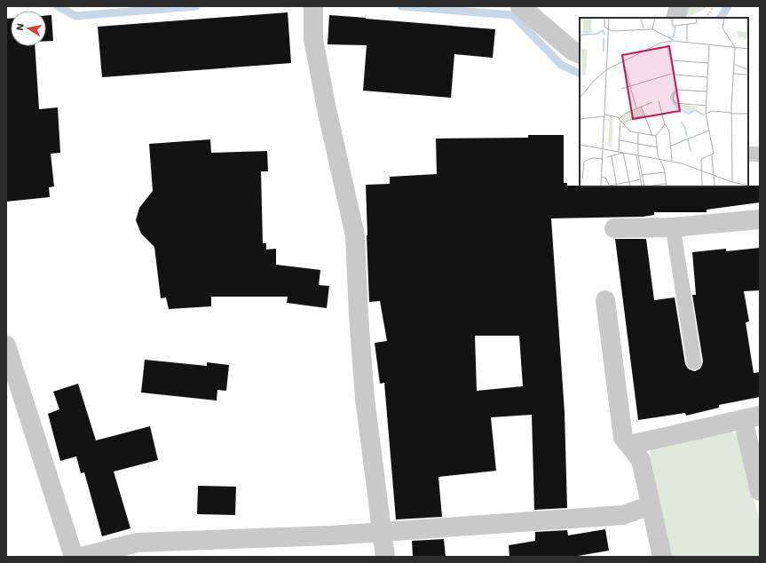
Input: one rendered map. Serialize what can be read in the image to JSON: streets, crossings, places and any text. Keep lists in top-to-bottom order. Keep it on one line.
{"north":"left"}
